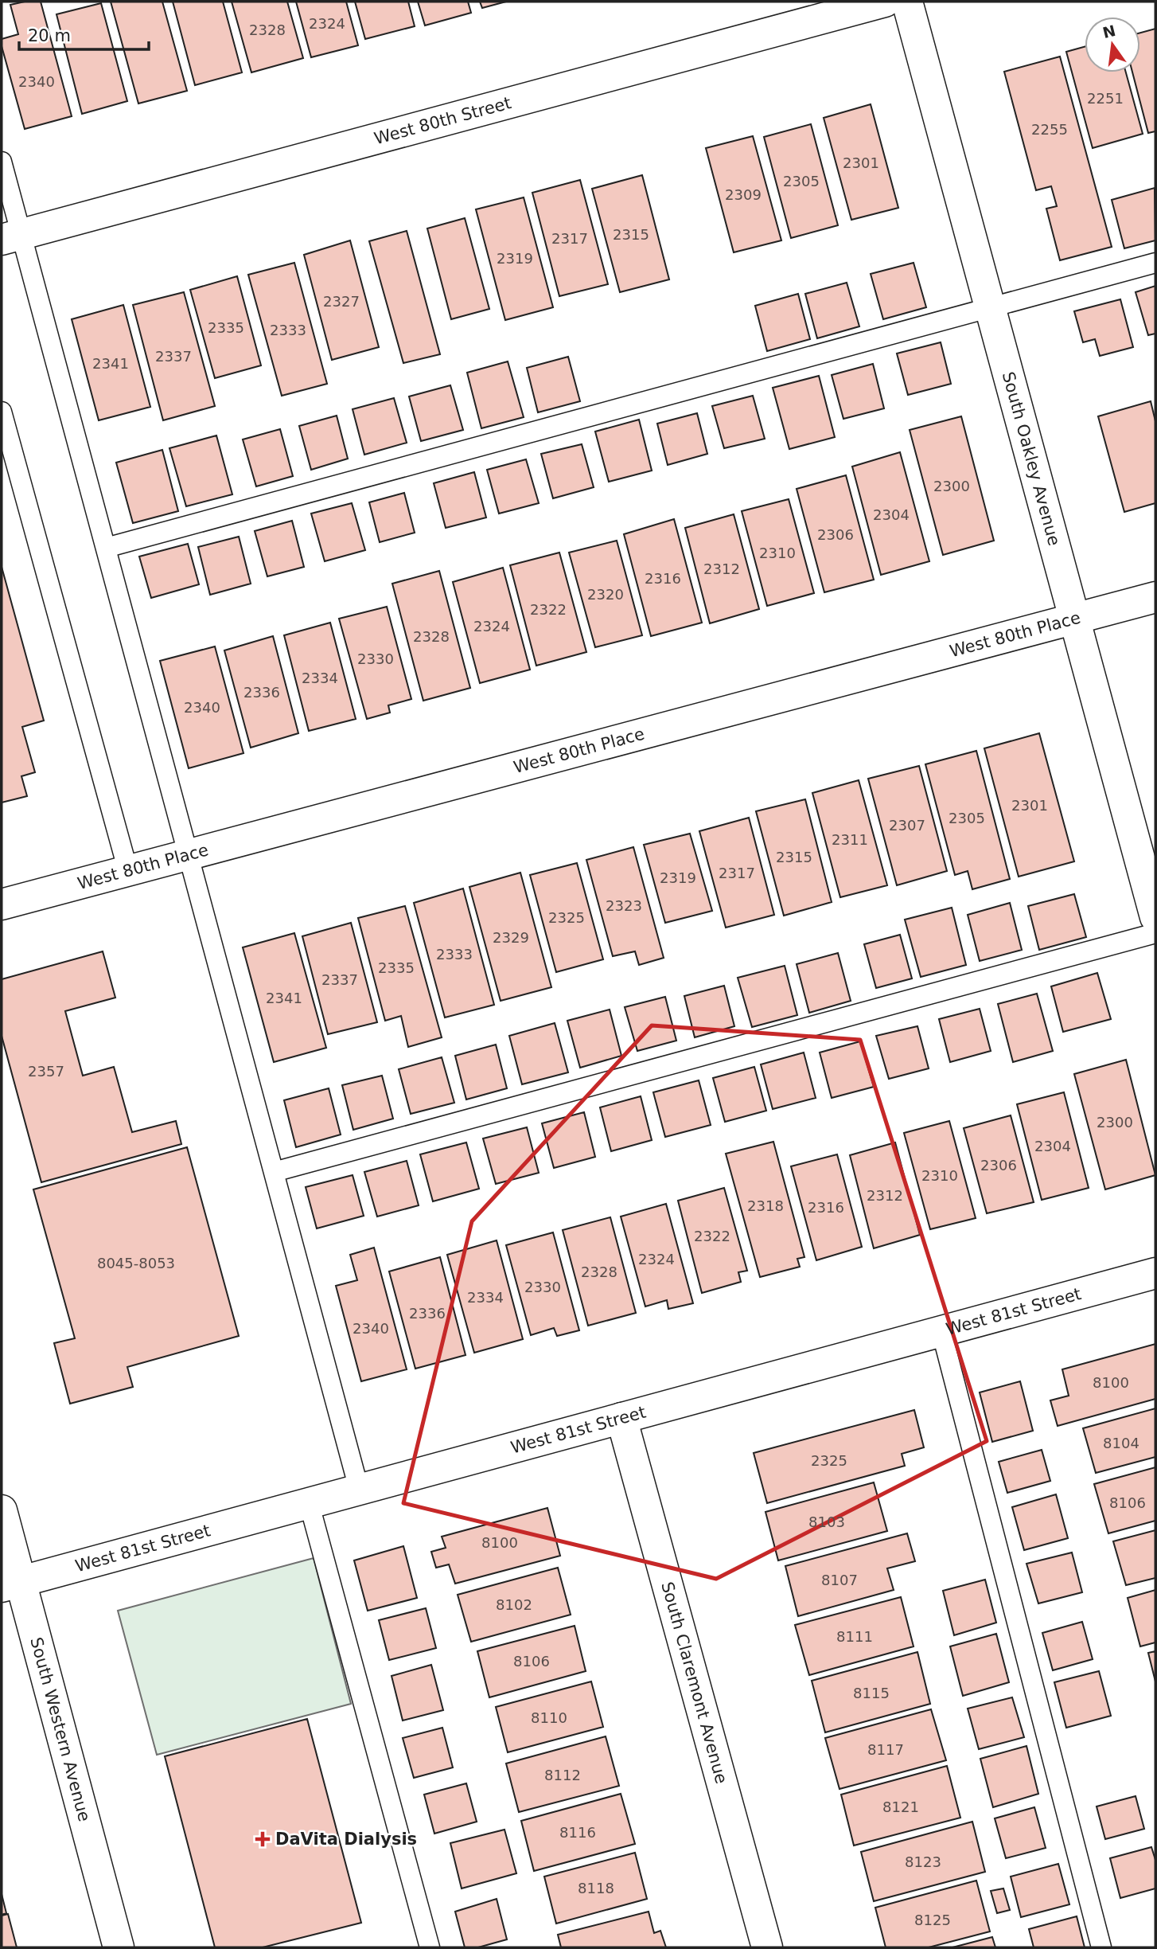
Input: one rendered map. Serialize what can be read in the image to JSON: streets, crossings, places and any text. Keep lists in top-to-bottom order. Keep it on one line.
{"streets":{"street":["West 80th Street","South Oakley Avenue","West 80th Place","West 81st Street","South Claremont Avenue","South Western Avenue"]},"crossings":[["South Oakley Avenue","West 80th Place"],["West 81st Street","South Claremont Avenue"],["West 81st Street","South Western Avenue"]],"places":{"health":["DaVita Dialysis"]},"house_numbers":["2324","2328","2340","2251","2255","2301","2305","2309","2315","2317","2319","2327","2335","2333","2337","2341","2300","2304","2306","2310","2312","2316","2320","2322","2324","2328","2330","2334","2336","2340","2301","2305","2307","2311","2315","2317","2319","2323","2325","2329","2333","2335","2337","2341","2357","2300","2304","2306","2310","2312","2318","2316","2322","2324","8045-8053","2328","2330","2334","2336","2340","8100","8104","2325","8106","8103","8100","8107","8102","8111","8106","8115","8110","8117","8112","8121","8116","8123","8118","8125"],"scale_bar":"20 m","north":"top"}
